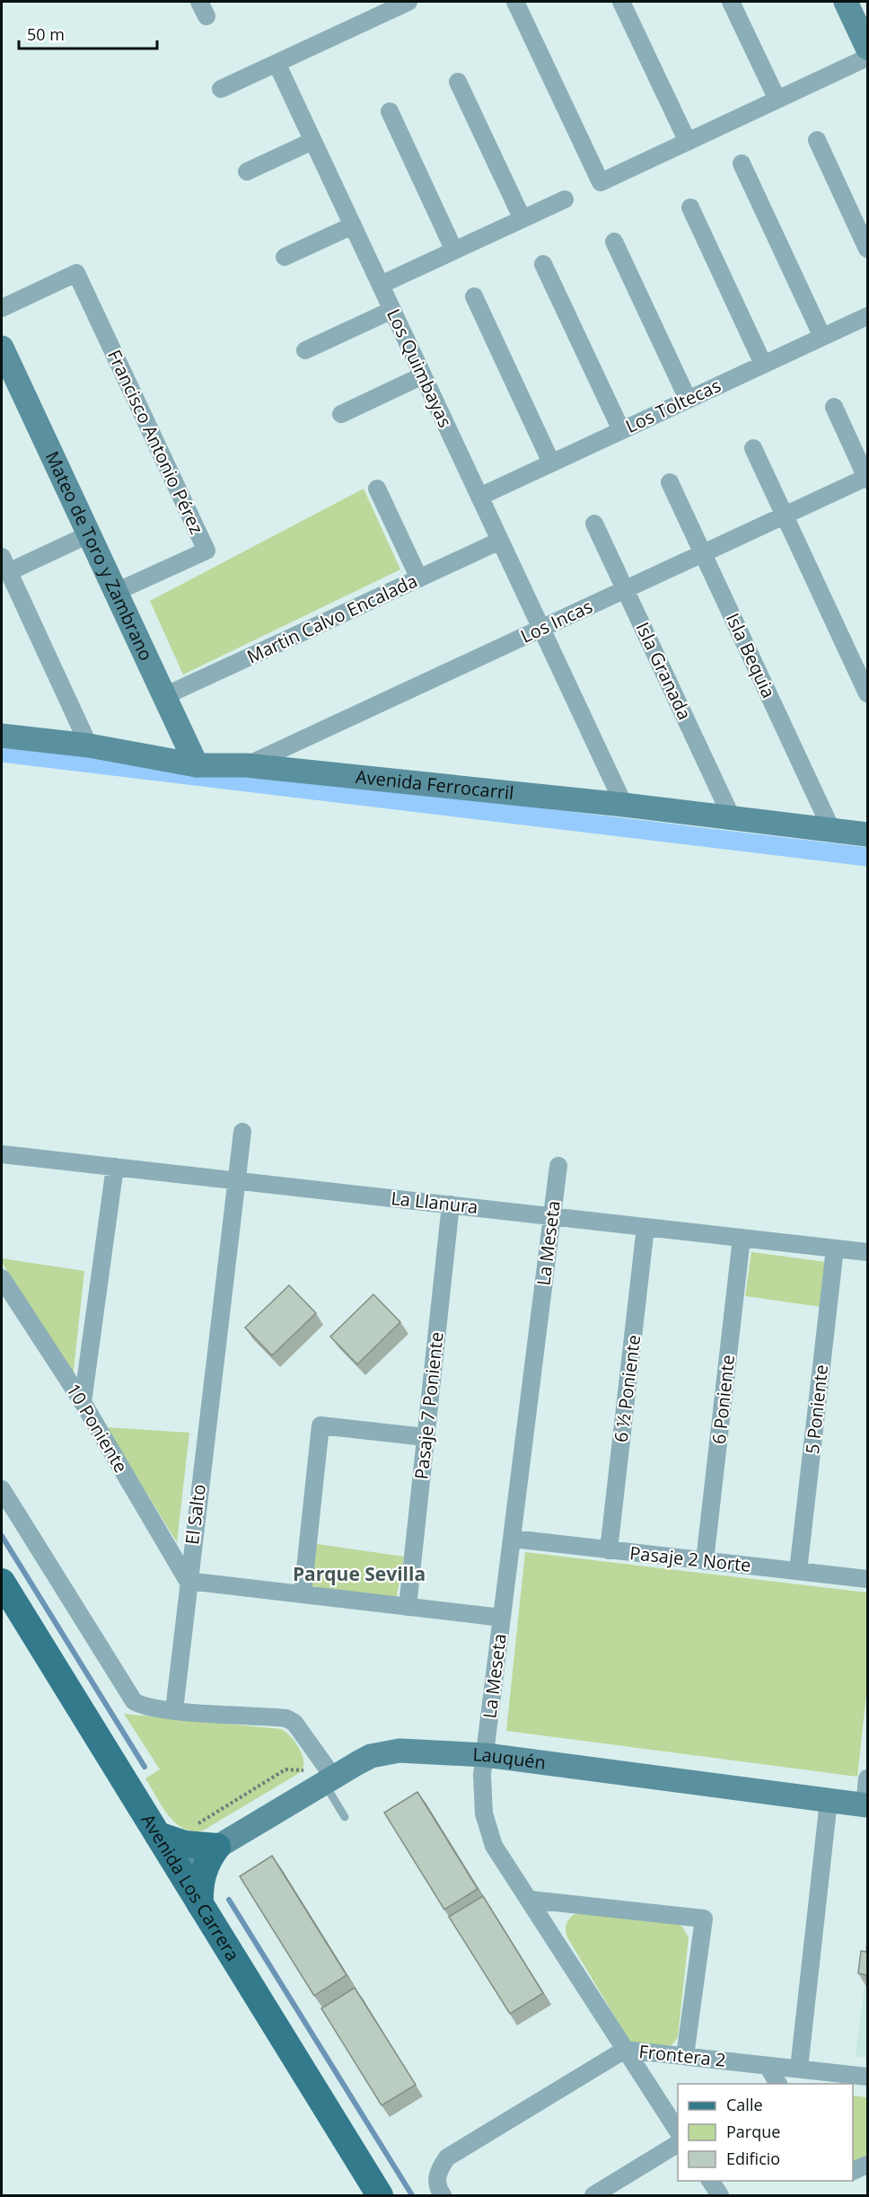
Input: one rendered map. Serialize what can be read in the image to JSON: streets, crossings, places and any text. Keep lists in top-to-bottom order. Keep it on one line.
{"streets":{"main road":["Avenida Los Carrera"],"street":["Los Quimbayas","Los Toltecas","Francisco Antonio Pérez","Mateo de Toro y Zambrano","Martin Calvo Encalada","Los Incas","Isla Bequia","Isla Granada","Avenida Ferrocarril","La Llanura","La Meseta","6 ½ Poniente","6 Poniente","Pasaje 7 Poniente","5 Poniente","10 Poniente","El Salto","Pasaje 2 Norte","Lauquén","Frontera 2"]},"crossings":[["Los Quimbayas","Los Toltecas"],["Los Quimbayas","Martin Calvo Encalada"],["Los Quimbayas","Los Incas"],["Los Quimbayas","Avenida Ferrocarril"],["Francisco Antonio Pérez","Mateo de Toro y Zambrano"],["Mateo de Toro y Zambrano","Martin Calvo Encalada"],["Mateo de Toro y Zambrano","Avenida Ferrocarril"],["Los Incas","Isla Bequia"],["Los Incas","Isla Granada"],["Los Incas","Avenida Ferrocarril"],["Isla Bequia","Avenida Ferrocarril"],["Isla Granada","Avenida Ferrocarril"],["La Llanura","La Meseta"],["La Llanura","6 ½ Poniente"],["La Llanura","6 Poniente"],["La Llanura","Pasaje 7 Poniente"],["La Llanura","5 Poniente"],["La Llanura","El Salto"],["La Meseta","Pasaje 2 Norte"],["La Meseta","Lauquén"],["La Meseta","Frontera 2"],["6 ½ Poniente","Pasaje 2 Norte"],["6 Poniente","Pasaje 2 Norte"],["5 Poniente","Pasaje 2 Norte"],["10 Poniente","El Salto"],["Lauquén","Avenida Los Carrera"]],"districts":["Parque Sevilla"],"legend":["Calle","Parque","Edificio"],"scale_bar":"50 m"}
